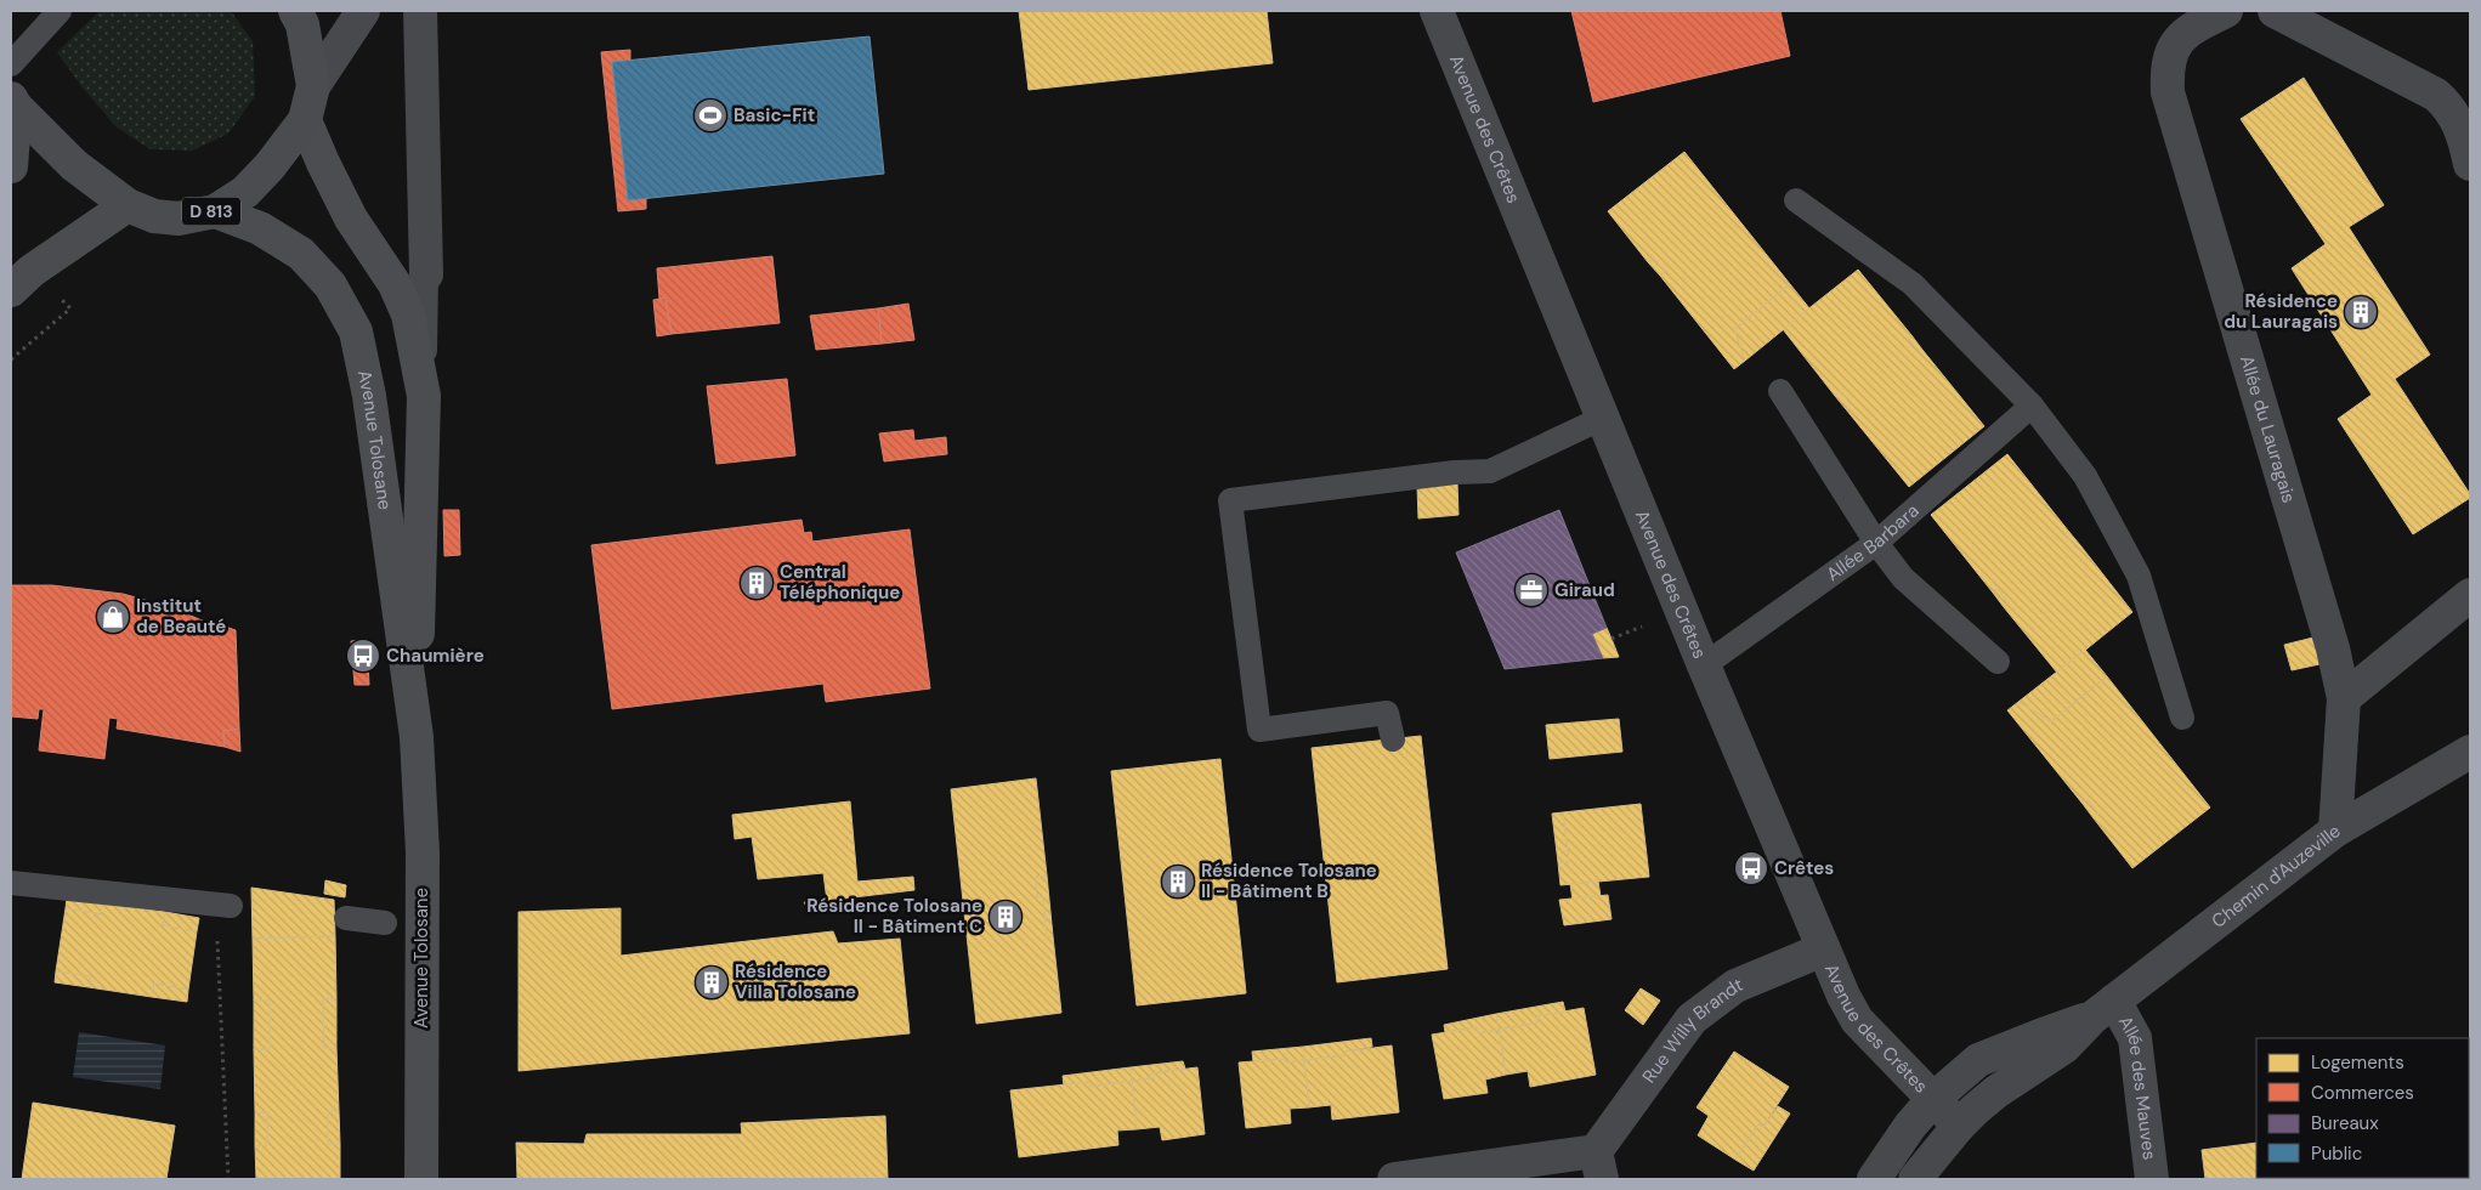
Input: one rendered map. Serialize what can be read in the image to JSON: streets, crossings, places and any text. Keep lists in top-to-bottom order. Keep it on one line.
{"streets":{"main road":["D 813","Avenue Tolosane"],"street":["Avenue des Crêtes","Allée du Lauragais","Chemin d'Auzeville","Rue Willy Brandt","Allée des Mauves"],"lane":["Allée Barbara"]},"crossings":[["Avenue des Crêtes","Allée Barbara"],["Avenue des Crêtes","Chemin d'Auzeville"],["Avenue des Crêtes","Rue Willy Brandt"],["D 813","Avenue Tolosane"],["Allée du Lauragais","Chemin d'Auzeville"],["Chemin d'Auzeville","Allée des Mauves"]],"places":{"sports":["Basic-Fit"],"building":["Résidence du Lauragais","Central Téléphonique","Résidence Tolosane II - Bâtiment B","Résidence Tolosane II - Bâtiment C","Résidence Villa Tolosane"],"office":["Giraud"],"shop":["Institut de Beauté"],"bus stop":["Chaumière","Crêtes"]},"legend":["Logements","Commerces","Bureaux","Public"]}
